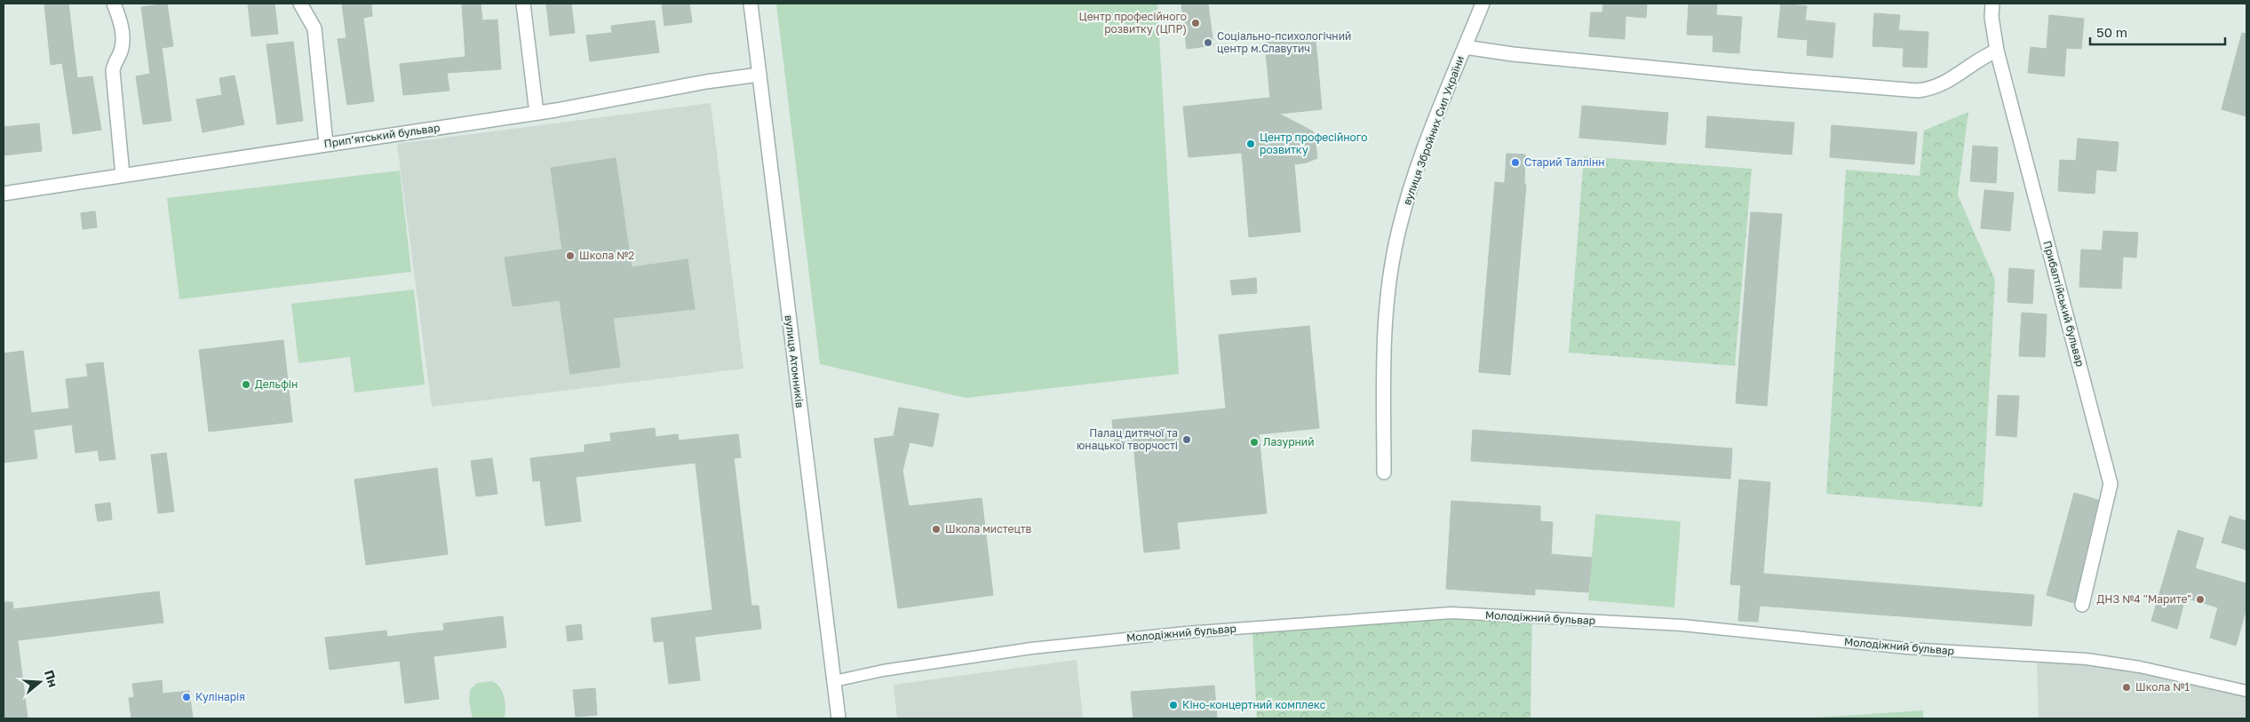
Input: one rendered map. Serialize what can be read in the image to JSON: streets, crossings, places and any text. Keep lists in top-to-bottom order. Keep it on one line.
{"streets":{"street":["вулиця Збройних Сил України","Припʼятський бульвар","Прибалтійський бульвар","вулиця Атомників","Молодіжний бульвар"]},"crossings":[["Припʼятський бульвар","вулиця Атомників"],["вулиця Атомників","Молодіжний бульвар"]],"places":["Центр професійного розвитку (ЦПР)","Соціально-психологічний центр м.Славутич","Центр професійного розвитку","Старий Таллінн","Школа №2","Дельфін","Палац дитячої та юнацької творчості","Лазурний","Школа мистецтв","ДНЗ №4 ''Марите\"","Школа №1","Кулінарія","Кіно-концертний комплекс"],"scale_bar":"50 m","north":"right"}
